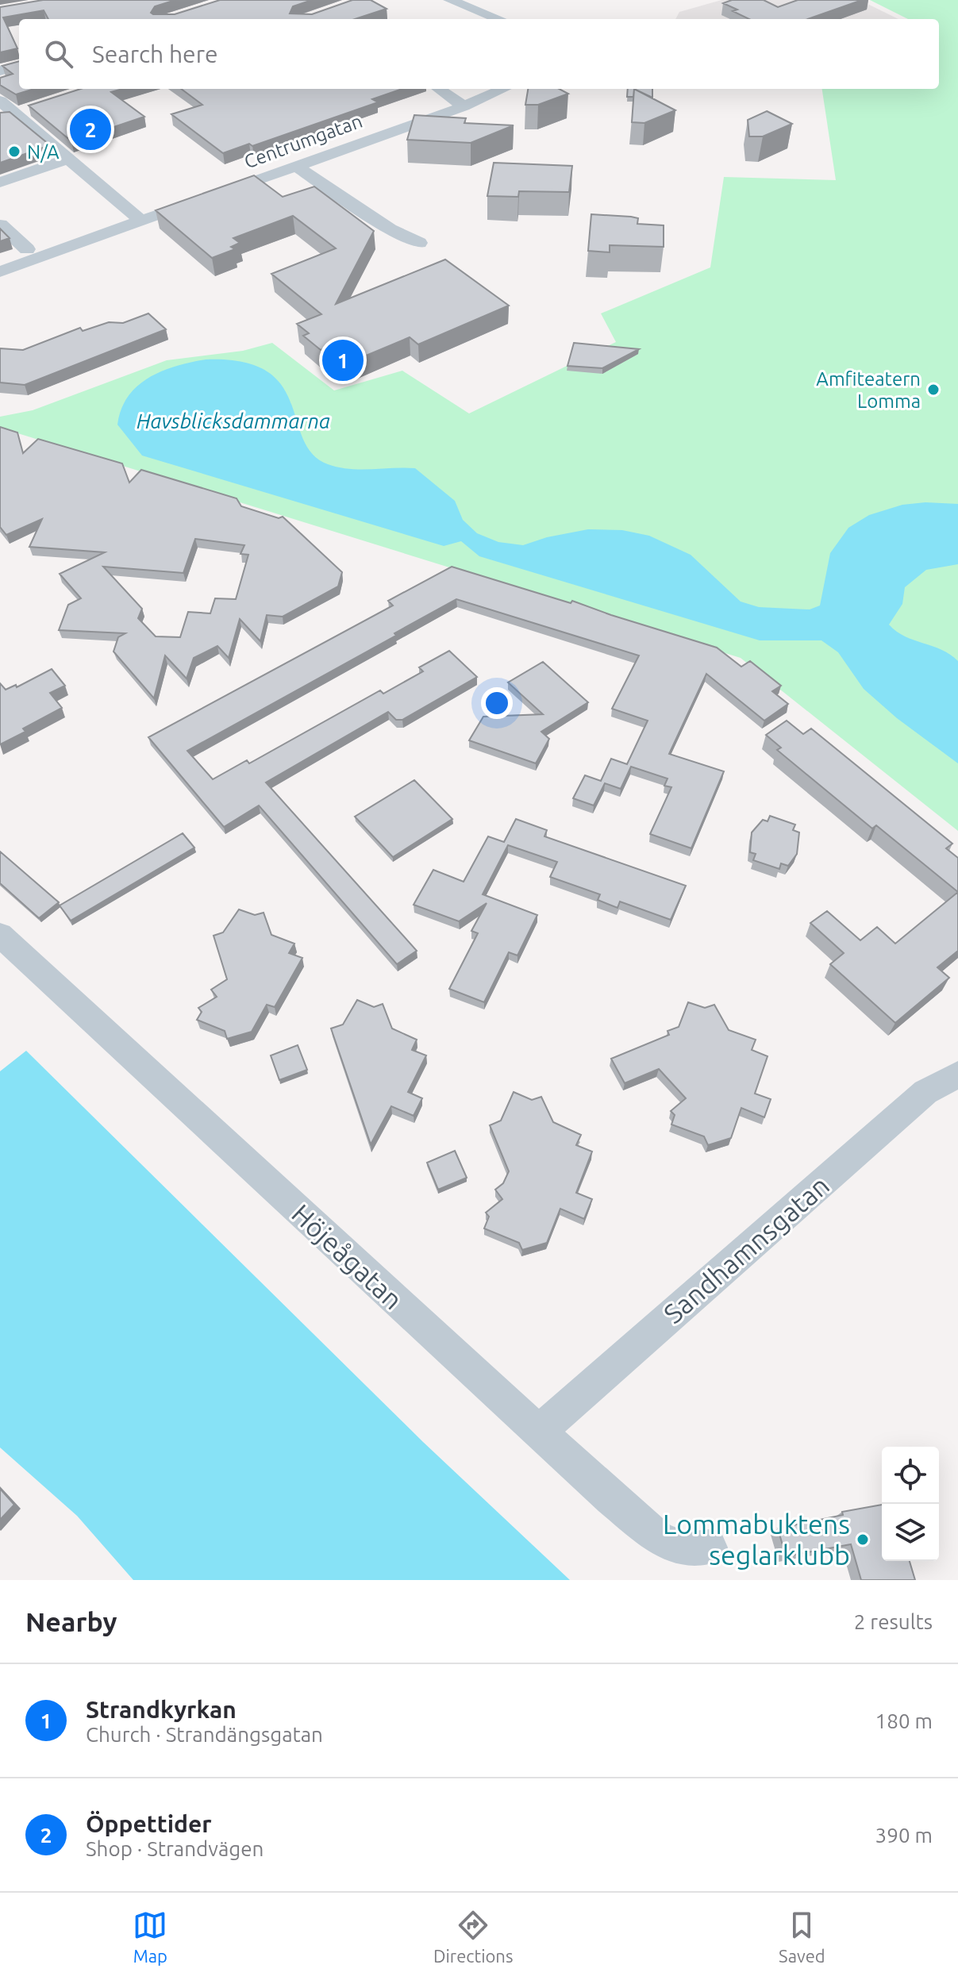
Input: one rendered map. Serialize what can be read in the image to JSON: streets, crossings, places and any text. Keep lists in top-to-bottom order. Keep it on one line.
{"streets":{"street":["Centrumgatan","Sandhamnsgatan","Höjeågatan"]},"crossings":[["Sandhamnsgatan","Höjeågatan"]],"water":["Havsblicksdammarna"],"places":["N/A","Amfiteatern Lomma","Lommabuktens seglarklubb"],"page":{"search":"Search here","pins":["2","1"],"heading":["Nearby","2 results"],"list":[{"mark":"1","name":"Strandkyrkan","note":"Church · Strandängsgatan","value":"180 m"},{"mark":"2","name":"Öppettider","note":"Shop · Strandvägen","value":"390 m"}],"nav":["Map","Directions","Saved"]}}
